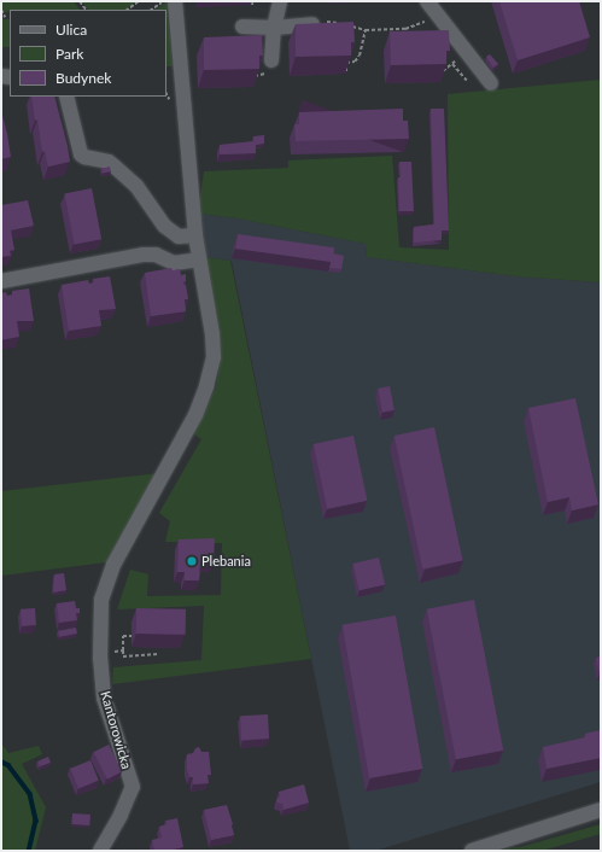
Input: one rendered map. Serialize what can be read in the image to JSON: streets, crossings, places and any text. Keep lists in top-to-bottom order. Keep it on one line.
{"streets":{"street":["Kantorowicka"]},"places":["Plebania"],"legend":["Ulica","Park","Budynek"]}
